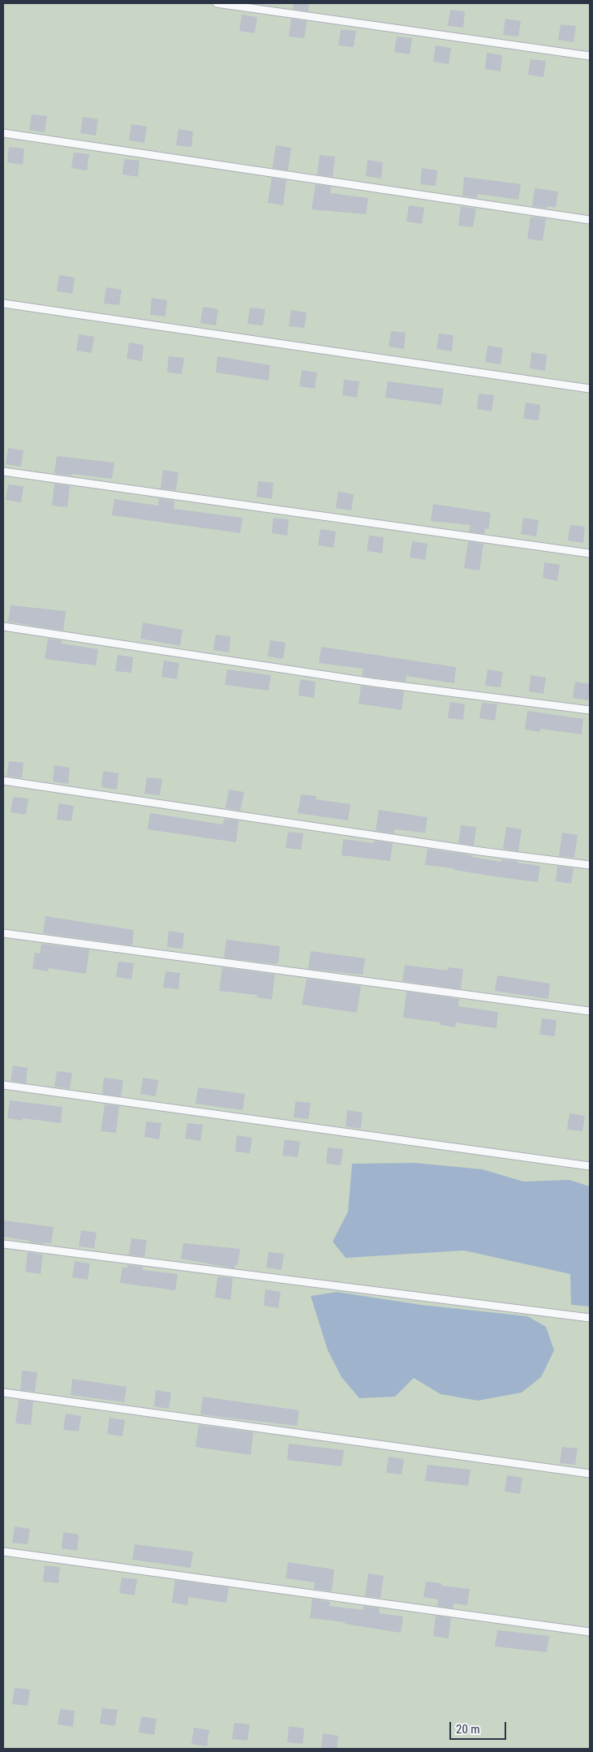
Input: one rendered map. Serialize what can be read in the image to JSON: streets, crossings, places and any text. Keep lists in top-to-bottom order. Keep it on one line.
{"scale_bar":"20 m"}
